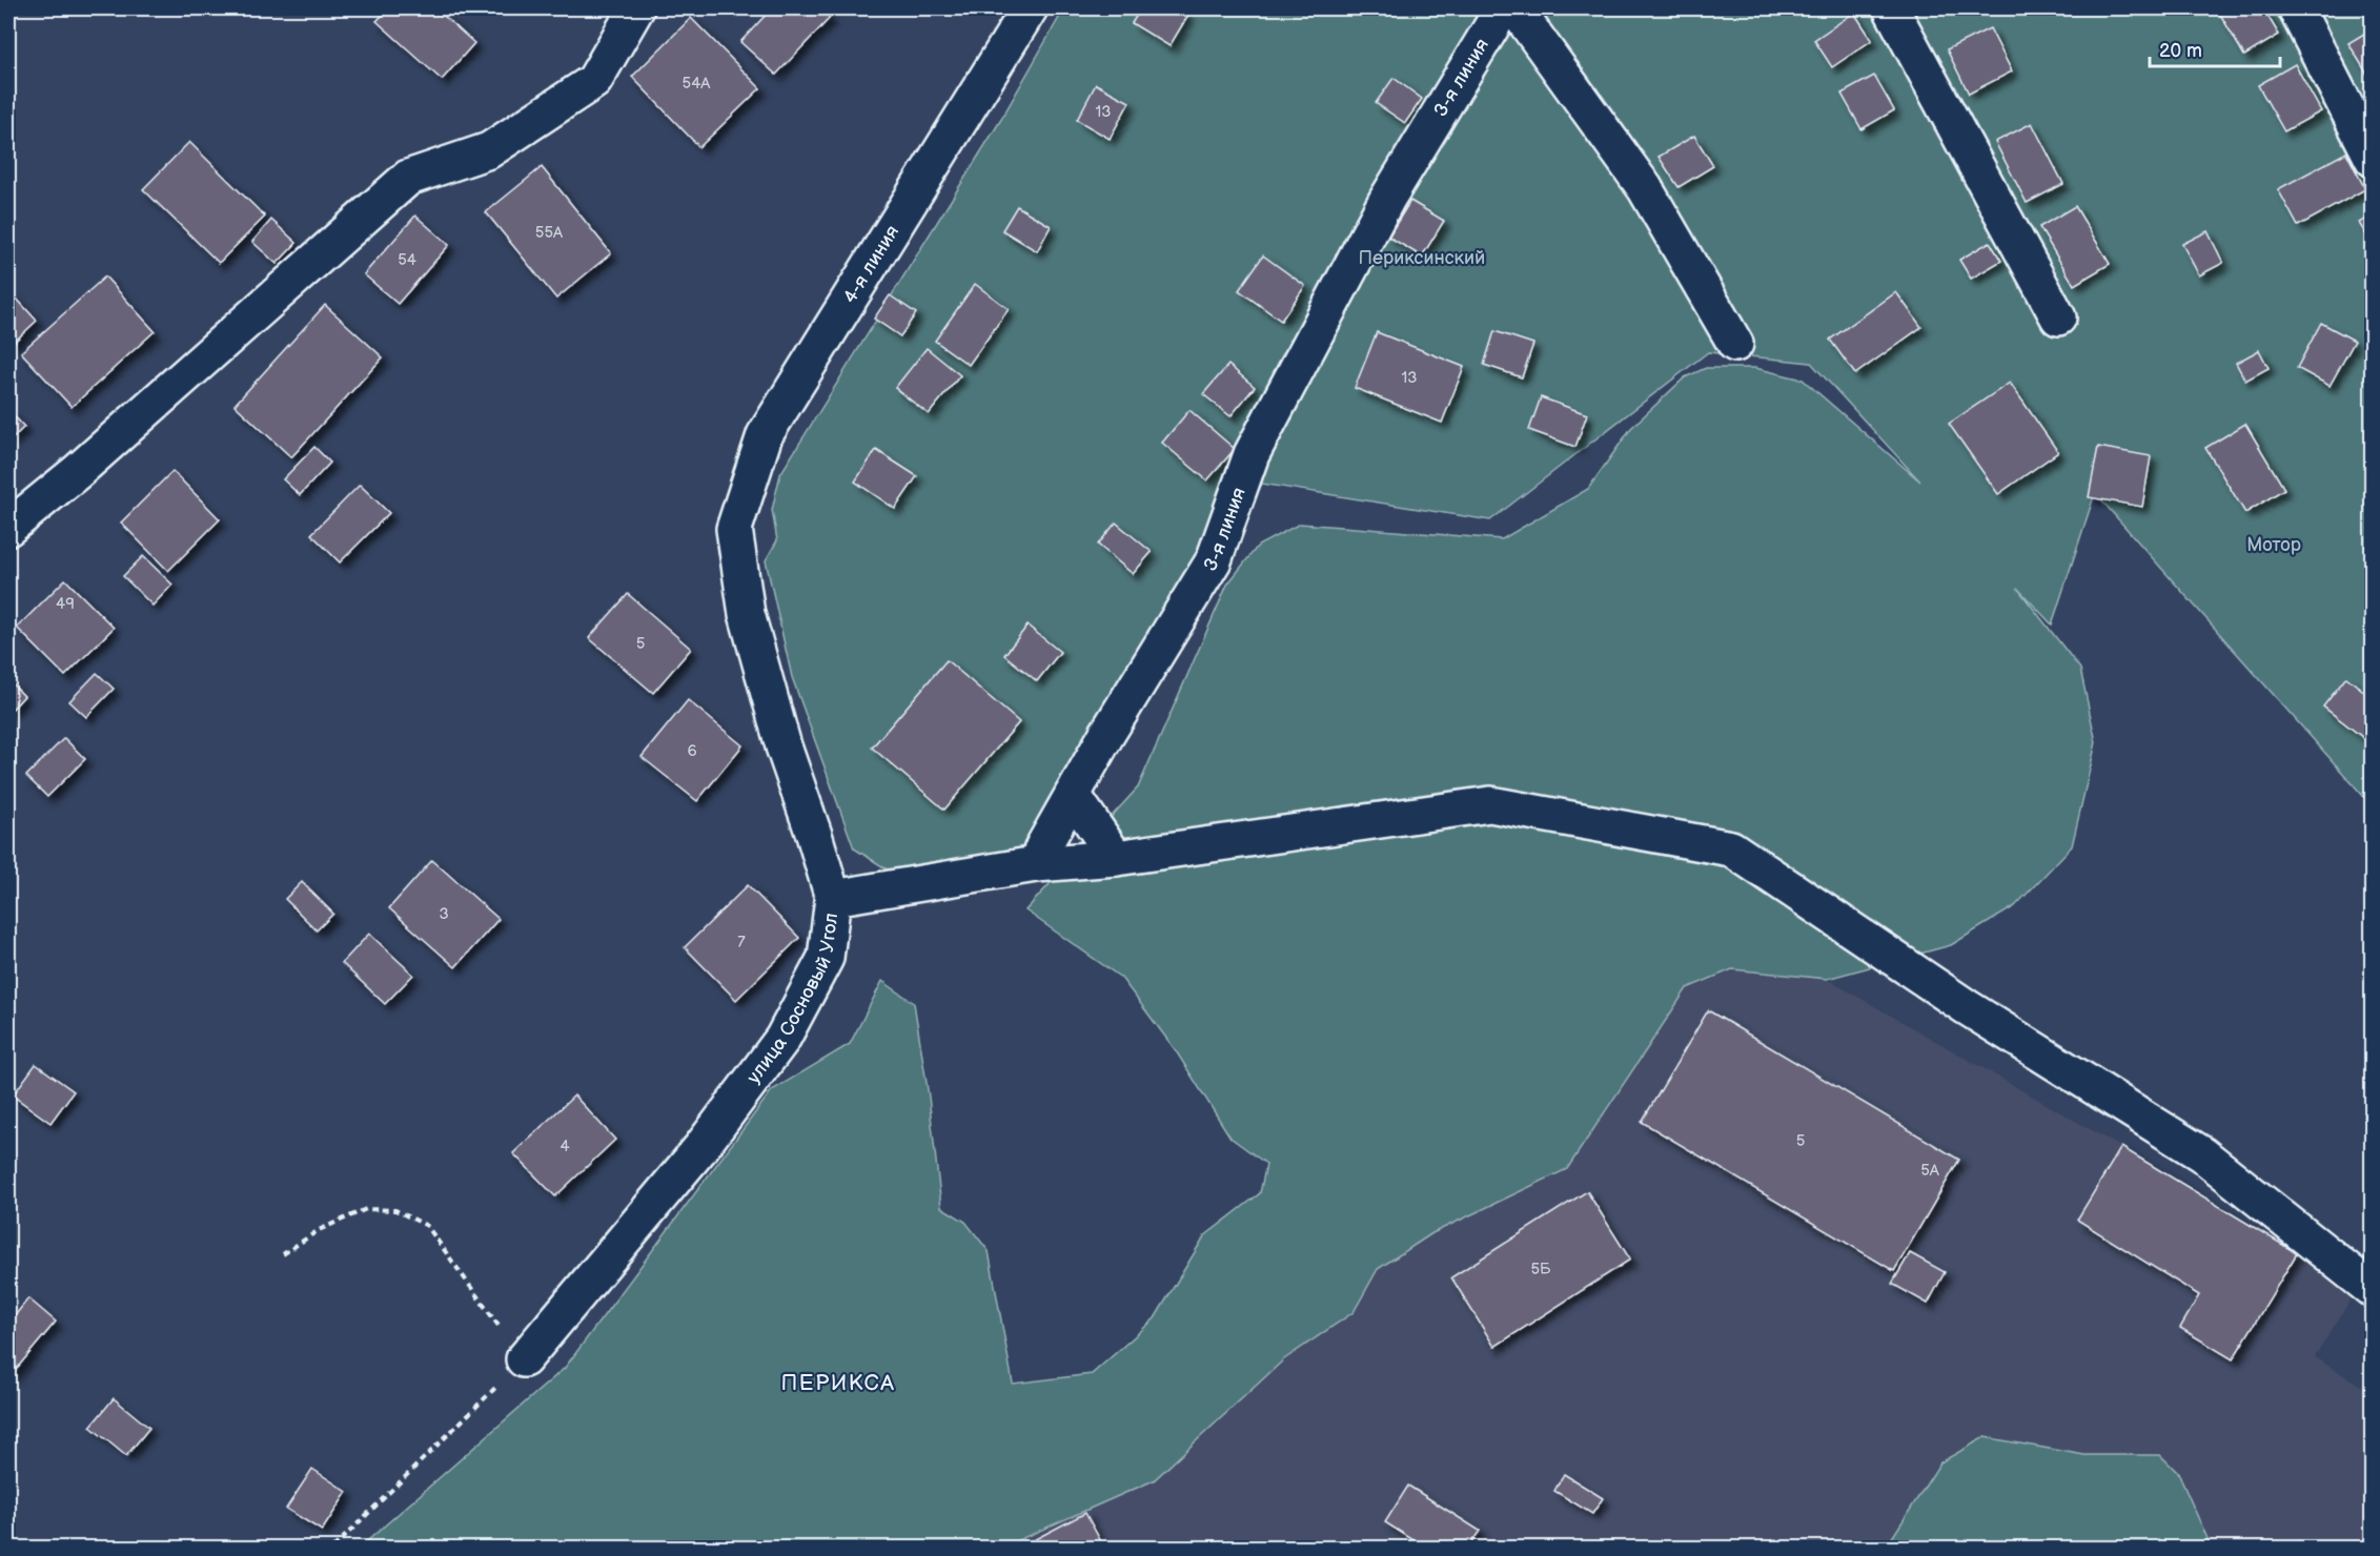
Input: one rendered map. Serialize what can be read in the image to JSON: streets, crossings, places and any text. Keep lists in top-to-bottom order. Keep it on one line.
{"streets":{"street":["3-я линия","4-я линия","улица Сосновый Угол"]},"crossings":[["4-я линия","улица Сосновый Угол"]],"districts":["ПЕРИКСА"],"parks":["Периксинский","Мотор"],"house_numbers":["54А","13","55А","54","13","49","5","6","3","7","5","4","5А","5Б"],"scale_bar":"20 m"}
